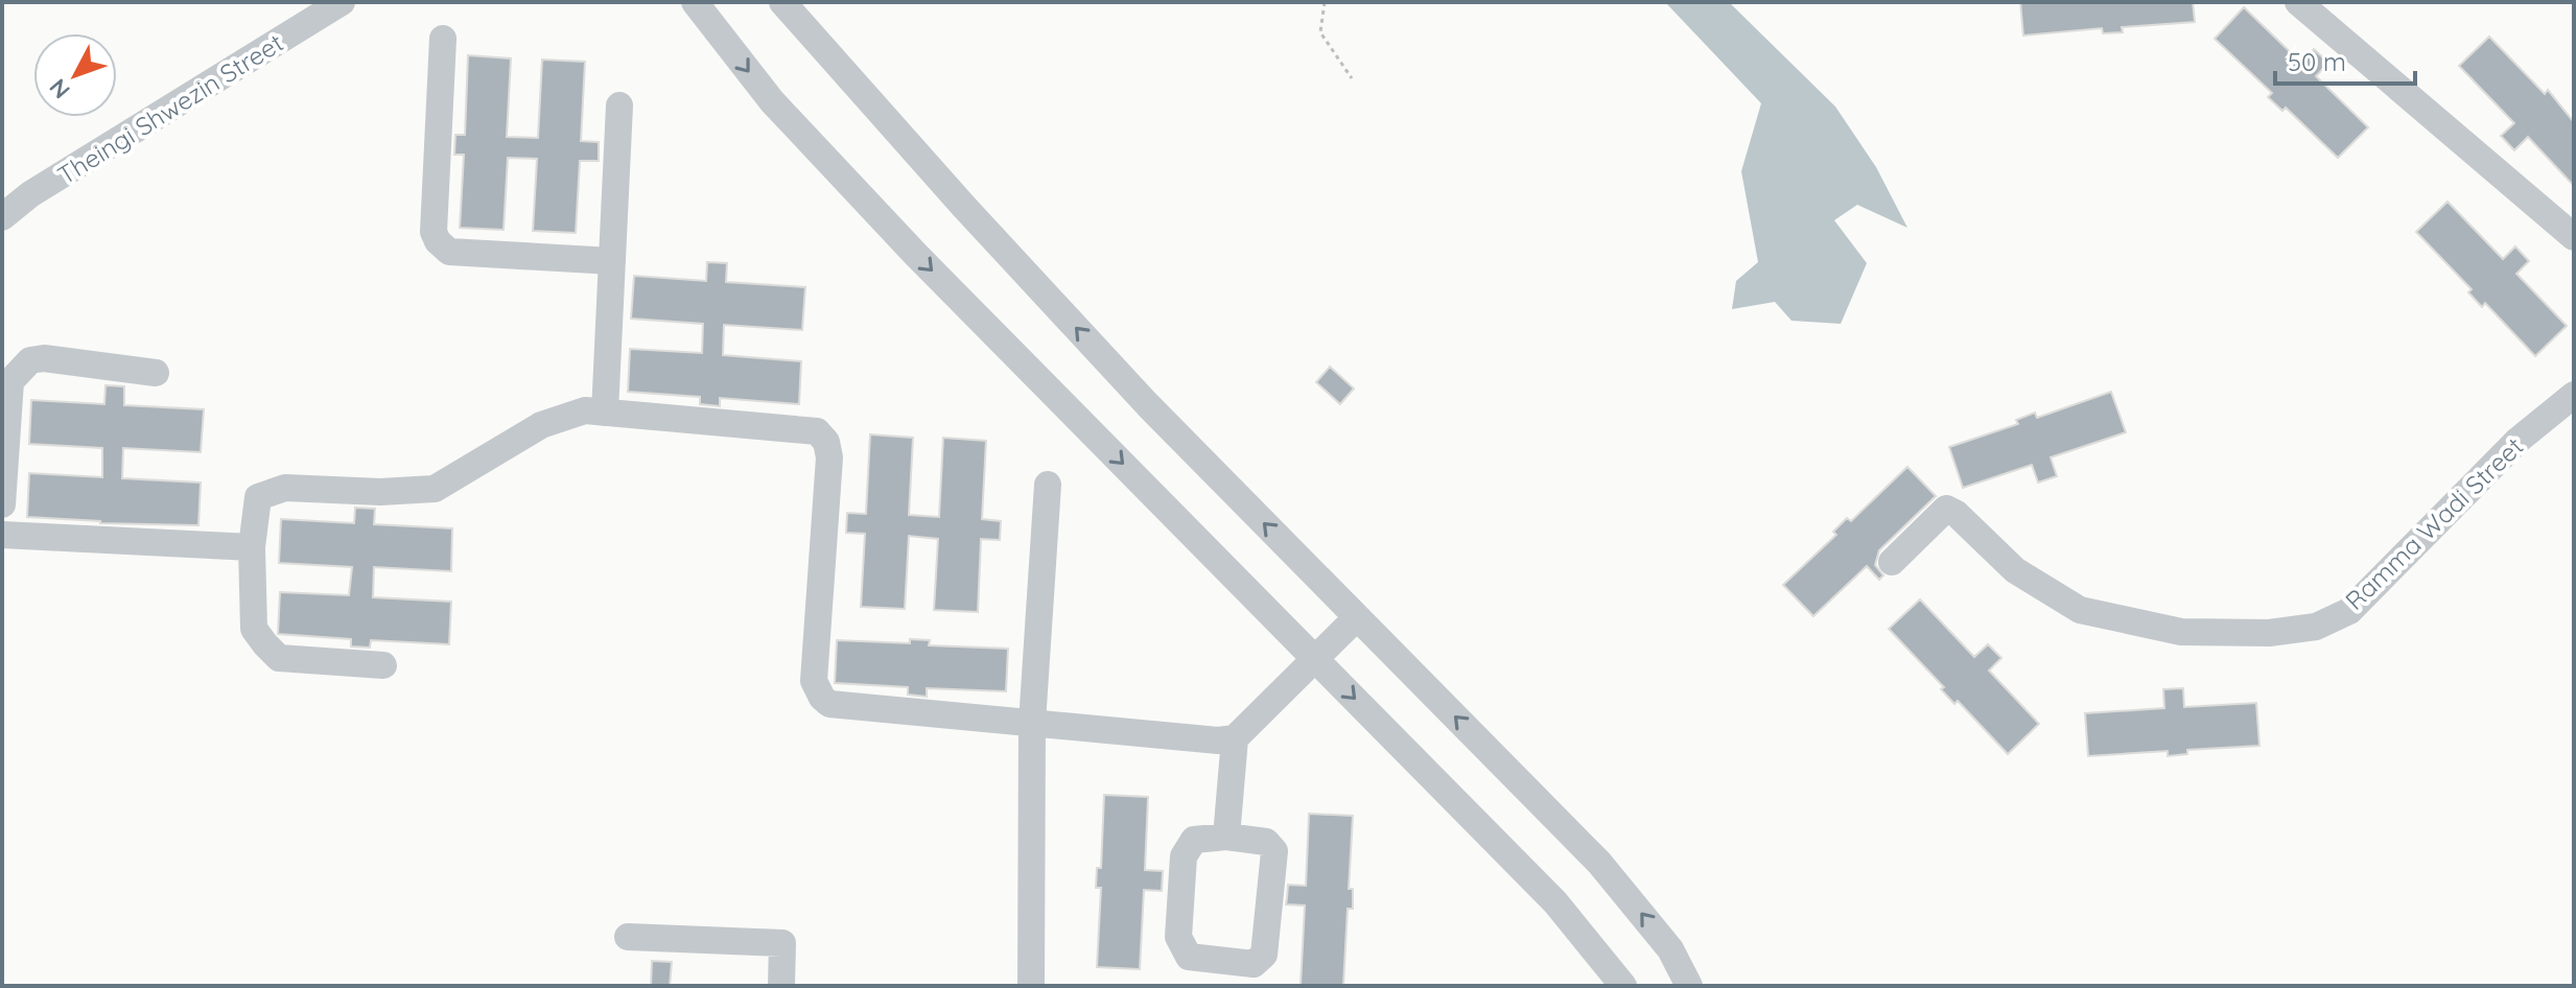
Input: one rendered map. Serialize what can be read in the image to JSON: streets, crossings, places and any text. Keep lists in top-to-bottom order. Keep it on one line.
{"streets":{"street":["Theingi Shwezin Street","Ramma Wadi Street"]},"scale_bar":"50 m","north":"bottom left"}
